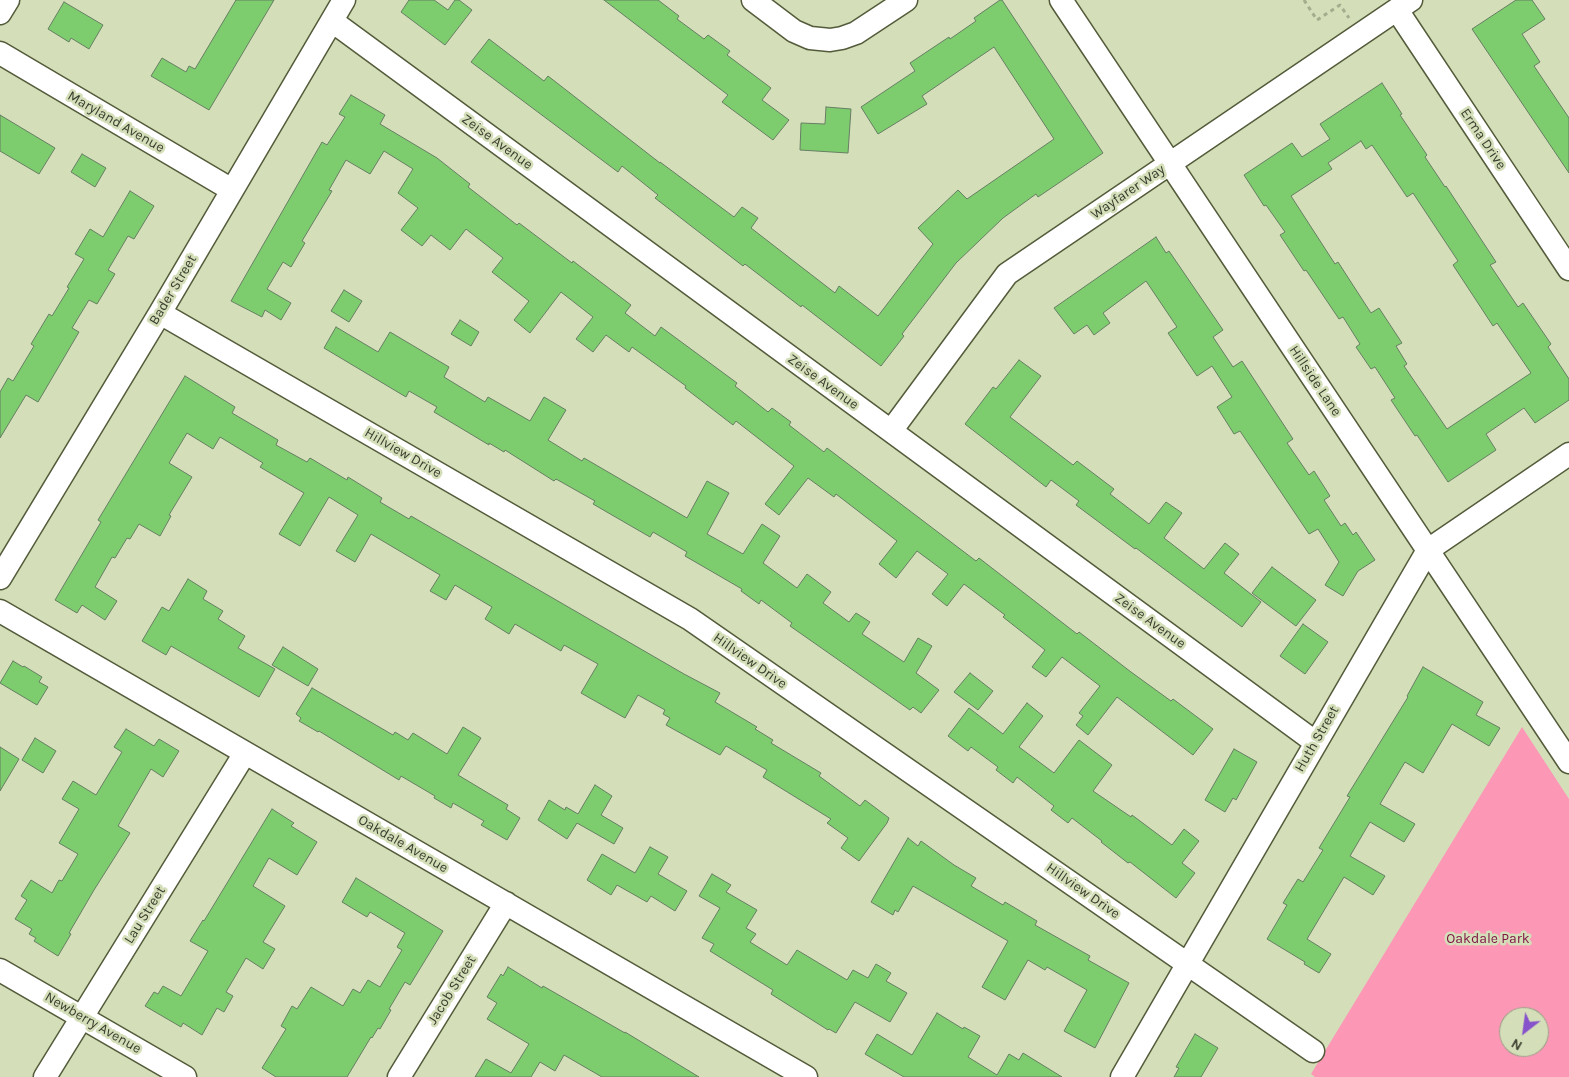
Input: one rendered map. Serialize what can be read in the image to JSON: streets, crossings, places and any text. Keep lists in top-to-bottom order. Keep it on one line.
{"streets":{"street":["Maryland Avenue","Erma Drive","Zeise Avenue","Wayfarer Way","Bader Street","Hillside Lane","Hillview Drive","Huth Street","Oakdale Avenue","Lau Street","Jacob Street","Newberry Avenue"]},"crossings":[["Maryland Avenue","Bader Street"],["Erma Drive","Wayfarer Way"],["Zeise Avenue","Wayfarer Way"],["Zeise Avenue","Bader Street"],["Zeise Avenue","Huth Street"],["Wayfarer Way","Hillside Lane"],["Bader Street","Hillview Drive"],["Hillside Lane","Huth Street"],["Hillview Drive","Huth Street"],["Oakdale Avenue","Lau Street"],["Oakdale Avenue","Jacob Street"],["Lau Street","Newberry Avenue"]],"parks":["Oakdale Park"],"north":"bottom left"}
